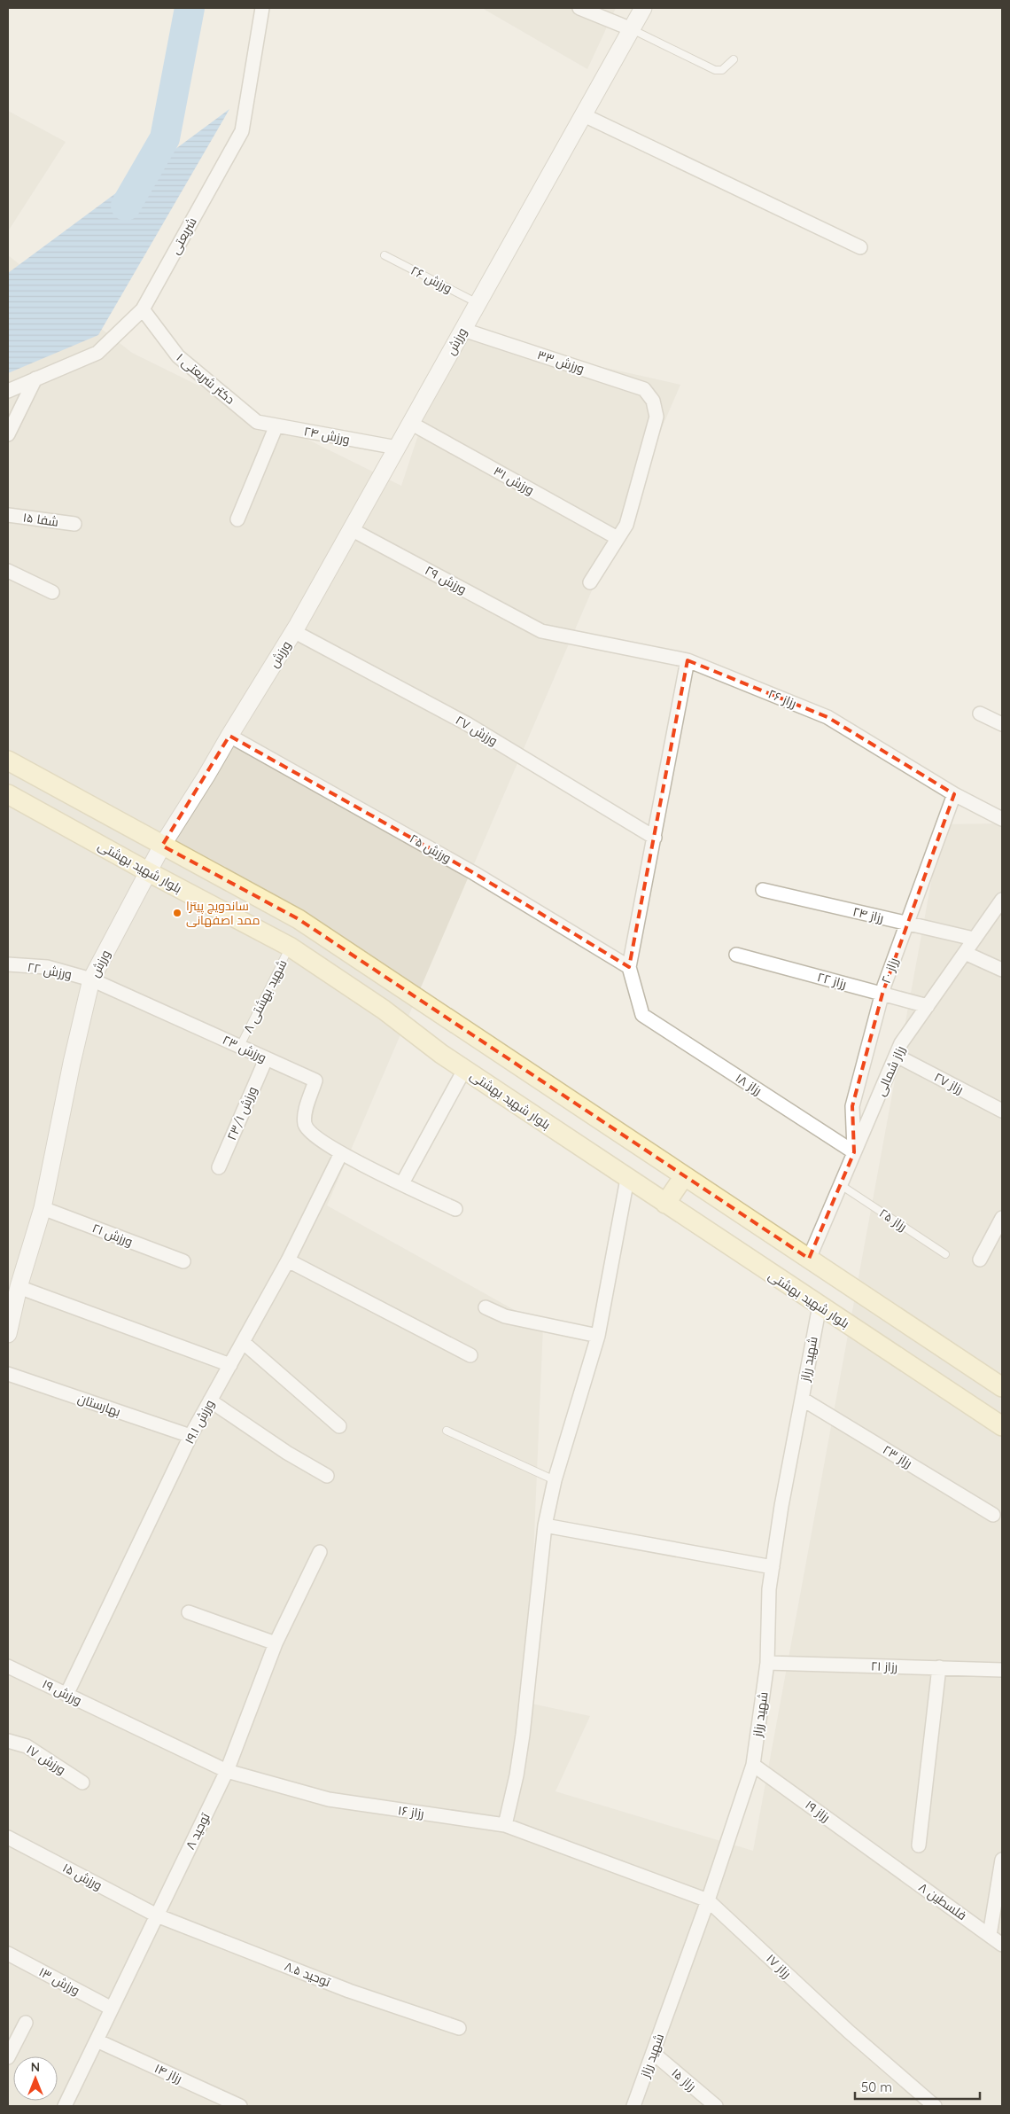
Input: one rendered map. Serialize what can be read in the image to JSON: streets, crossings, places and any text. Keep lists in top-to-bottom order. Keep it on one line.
{"streets":{"main road":["بلوار شهید بهشتی"],"street":["شریعتی","ورزش","ورزش ۳۳","دکتر شریعتی ۱","ورزش ۲۴","ورزش ۳۱","شفا ۱۵","ورزش ۲۹","رزاز ۲۶","ورزش ۲۷","ورزش ۲۵","رزاز ۲۴","ورزش ۲۲","رزاز ۲۰","رزاز ۲۲","ورزش ۲۳","رزاز شمالی","رزاز ۲۷","رزاز ۱۸","ورزش ۲۳/۱","ورزش ۲۱","شهید رزاز","بهارستان","ورزش ۱۹.۱","رزاز ۲۳","رزاز ۲۱","ورزش ۱۹","ورزش ۱۷","رزاز ۱۹","رزاز ۱۶","توحید ۸","ورزش ۱۵","فلسطین ۸","رزاز ۱۷","توحید ۸.۵","ورزش ۱۳","رزاز ۱۴","رزاز ۱۵"],"lane":["ورزش ۲۶","شهید بهشتی ۸","رزاز ۲۵"]},"crossings":[["شریعتی","دکتر شریعتی ۱"],["ورزش ۲۶","ورزش"],["ورزش","ورزش ۳۳"],["ورزش","ورزش ۲۴"],["ورزش","ورزش ۳۱"],["ورزش","ورزش ۲۹"],["ورزش","ورزش ۲۷"],["ورزش","ورزش ۲۵"],["ورزش","بلوار شهید بهشتی"],["ورزش","ورزش ۲۲"],["ورزش","ورزش ۲۳"],["ورزش","ورزش ۲۱"],["ورزش ۳۳","ورزش ۳۱"],["دکتر شریعتی ۱","ورزش ۲۴"],["ورزش ۲۹","رزاز ۲۶"],["رزاز ۲۶","رزاز ۲۰"],["ورزش ۲۵","رزاز ۱۸"],["بلوار شهید بهشتی","شهید بهشتی ۸"],["بلوار شهید بهشتی","شهید رزاز"],["رزاز ۲۴","رزاز ۲۰"],["رزاز ۲۴","رزاز شمالی"],["ورزش ۲۲","ورزش ۲۳"],["رزاز ۲۰","رزاز ۲۲"],["رزاز ۲۰","رزاز شمالی"],["رزاز ۲۰","رزاز ۱۸"],["رزاز ۲۲","رزاز شمالی"],["شهید بهشتی ۸","ورزش ۲۳"],["ورزش ۲۳","ورزش ۲۳/۱"],["ورزش ۲۳","ورزش ۱۹.۱"],["رزاز شمالی","رزاز ۲۷"],["رزاز شمالی","رزاز ۱۸"],["رزاز شمالی","رزاز ۲۵"],["شهید رزاز","رزاز ۲۳"],["شهید رزاز","رزاز ۲۱"],["شهید رزاز","رزاز ۱۹"],["شهید رزاز","رزاز ۱۶"],["شهید رزاز","رزاز ۱۷"],["شهید رزاز","رزاز ۱۵"],["بهارستان","ورزش ۱۹.۱"],["ورزش ۱۹.۱","ورزش ۱۹"],["ورزش ۱۹","رزاز ۱۶"],["رزاز ۱۹","فلسطین ۸"],["رزاز ۱۶","توحید ۸"],["رزاز ۱۶","رزاز ۱۷"],["توحید ۸","ورزش ۱۵"],["توحید ۸","توحید ۸.۵"],["توحید ۸","ورزش ۱۳"],["توحید ۸","رزاز ۱۴"],["ورزش ۱۵","توحید ۸.۵"]],"places":["ساندویچ پیتزا ممد اصفهانی"],"scale_bar":"50 m","north":"top"}
